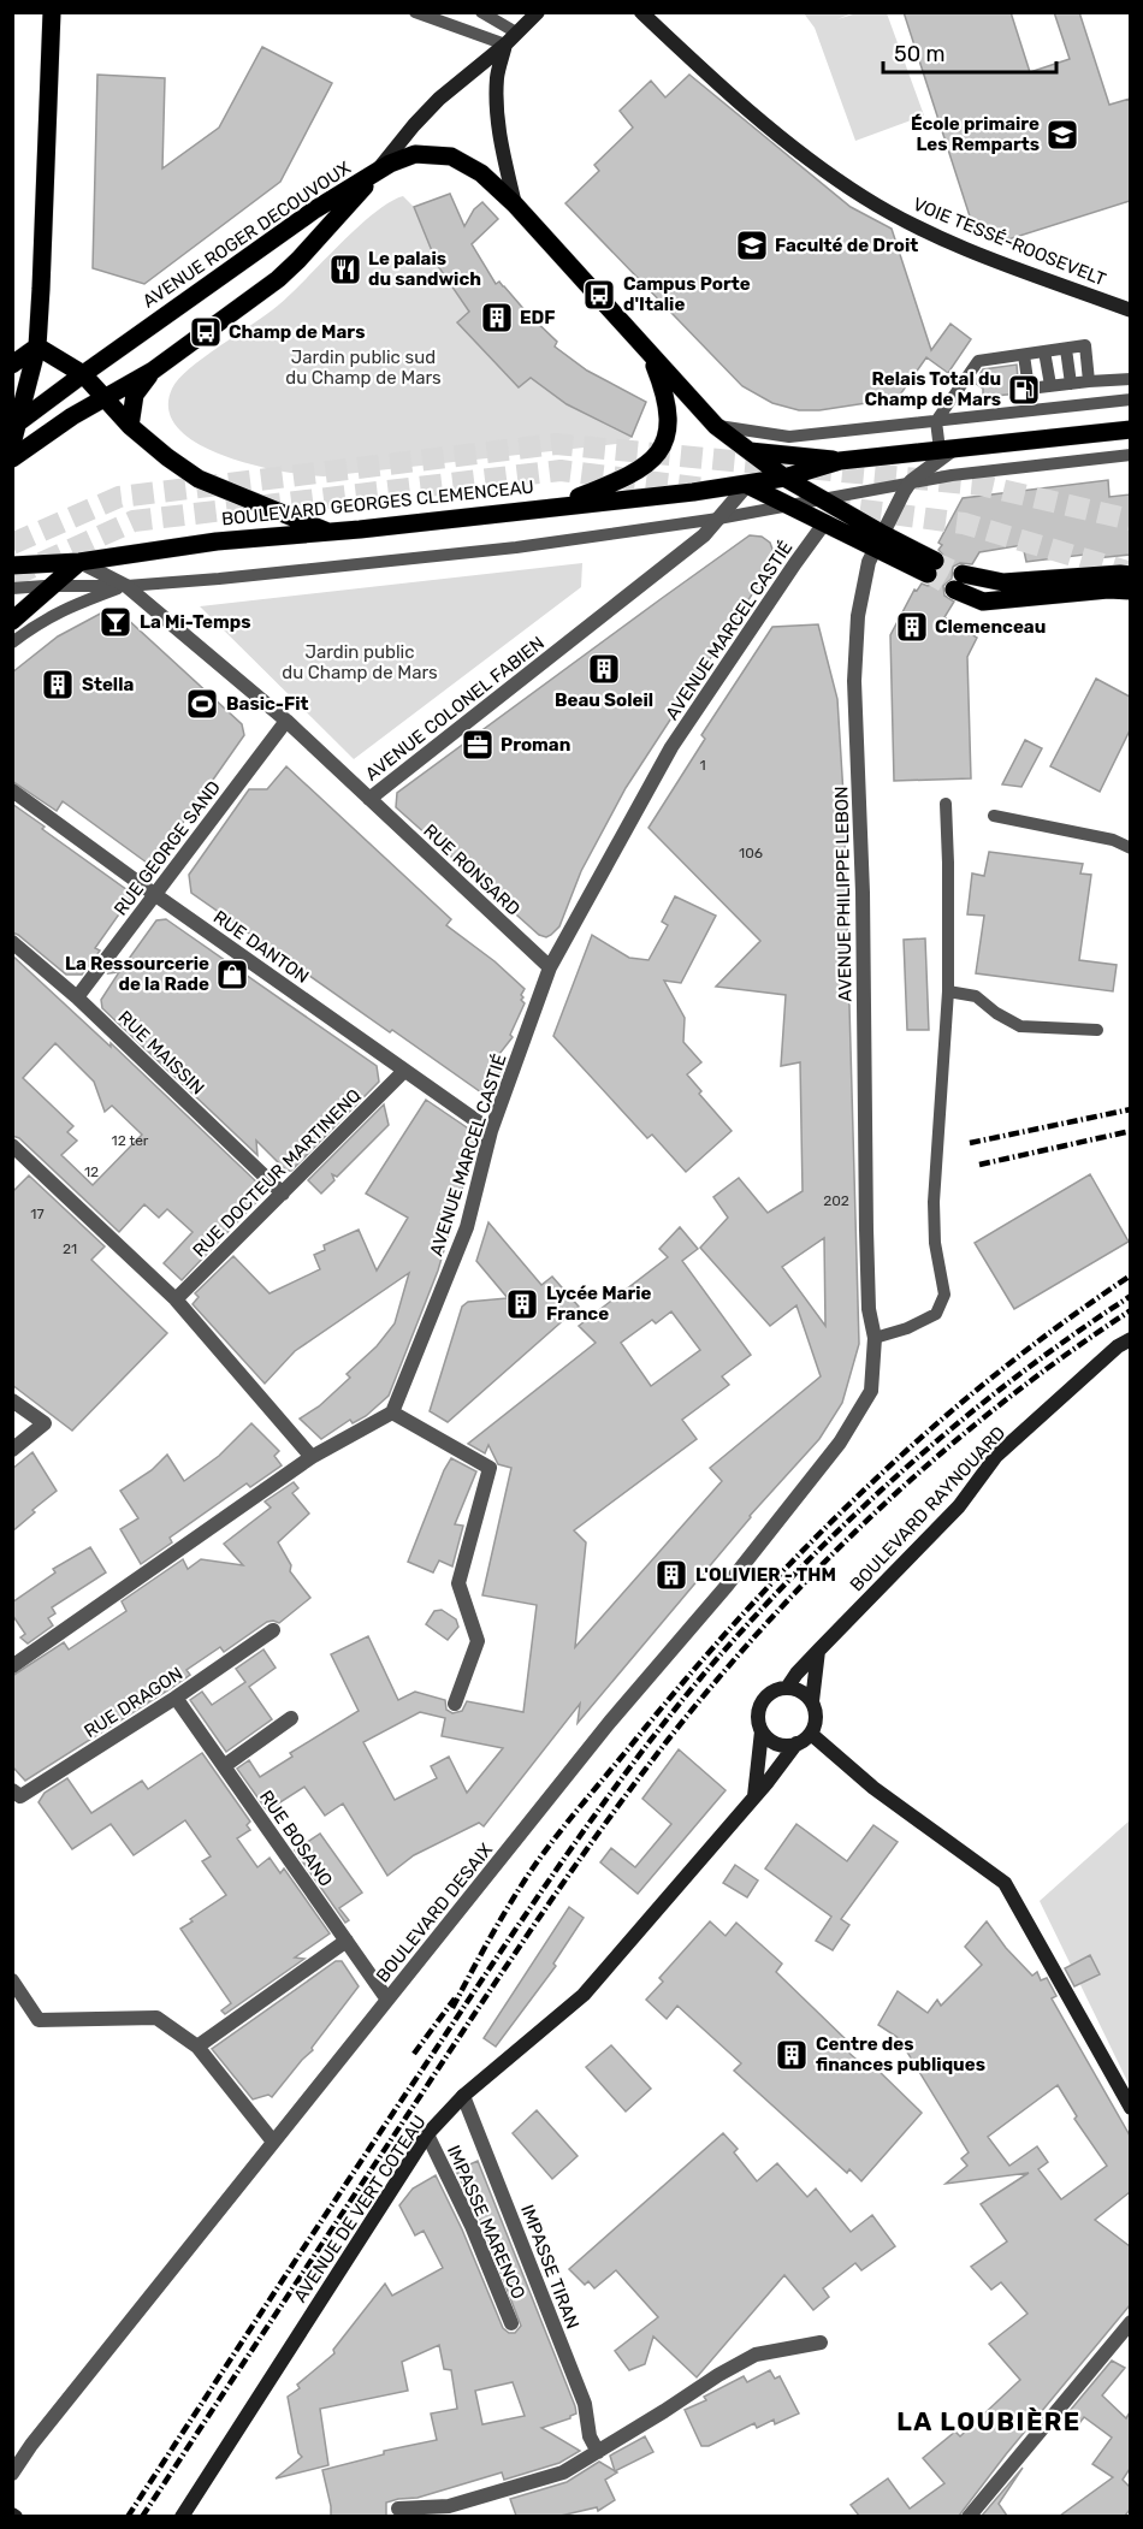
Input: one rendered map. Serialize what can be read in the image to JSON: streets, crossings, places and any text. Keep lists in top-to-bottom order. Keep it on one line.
{"streets":{"main road":["AVENUE ROGER DECOUVOUX","BOULEVARD GEORGES CLEMENCEAU"],"street":["VOIE TESSÉ-ROOSEVELT","AVENUE MARCEL CASTIÉ","AVENUE COLONEL FABIEN","RUE GEORGE SAND","RUE RONSARD","AVENUE PHILIPPE LEBON","RUE DANTON","RUE MAISSIN","RUE DOCTEUR MARTINENQ","BOULEVARD RAYNOUARD","RUE DRAGON","RUE BOSANO","BOULEVARD DESAIX","AVENUE DE VERT COTEAU","IMPASSE MARENCO","IMPASSE TIRAN"]},"crossings":[["AVENUE ROGER DECOUVOUX","BOULEVARD GEORGES CLEMENCEAU"],["AVENUE ROGER DECOUVOUX","AVENUE PHILIPPE LEBON"],["BOULEVARD GEORGES CLEMENCEAU","AVENUE COLONEL FABIEN"],["AVENUE MARCEL CASTIÉ","RUE RONSARD"],["AVENUE MARCEL CASTIÉ","RUE DANTON"],["AVENUE COLONEL FABIEN","RUE GEORGE SAND"],["AVENUE COLONEL FABIEN","RUE RONSARD"],["RUE GEORGE SAND","RUE DANTON"],["RUE GEORGE SAND","RUE MAISSIN"],["AVENUE PHILIPPE LEBON","BOULEVARD DESAIX"],["RUE DANTON","RUE DOCTEUR MARTINENQ"],["RUE MAISSIN","RUE DOCTEUR MARTINENQ"],["RUE DRAGON","RUE BOSANO"],["RUE BOSANO","BOULEVARD DESAIX"],["AVENUE DE VERT COTEAU","IMPASSE MARENCO"],["AVENUE DE VERT COTEAU","IMPASSE TIRAN"]],"districts":["LA LOUBIÈRE"],"parks":["Jardin public sud du Champ de Mars","Jardin public du Champ de Mars"],"places":{"school or university":["École primaire Les Remparts","Faculté de Droit"],"restaurant":["Le palais du sandwich"],"bus stop":["Campus Porte d'Italie","Champ de Mars"],"building":["EDF","Clemenceau","Beau Soleil","Stella","Lycée Marie France","L'OLIVIER - THM","Centre des finances publiques"],"fuel station":["Relais Total du Champ de Mars"],"bar":["La Mi-Temps"],"sports":["Basic-Fit"],"office":["Proman"],"shop":["La Ressourcerie de la Rade"]},"house_numbers":["1","106","12 ter","12","202","17","21"],"scale_bar":"50 m"}
